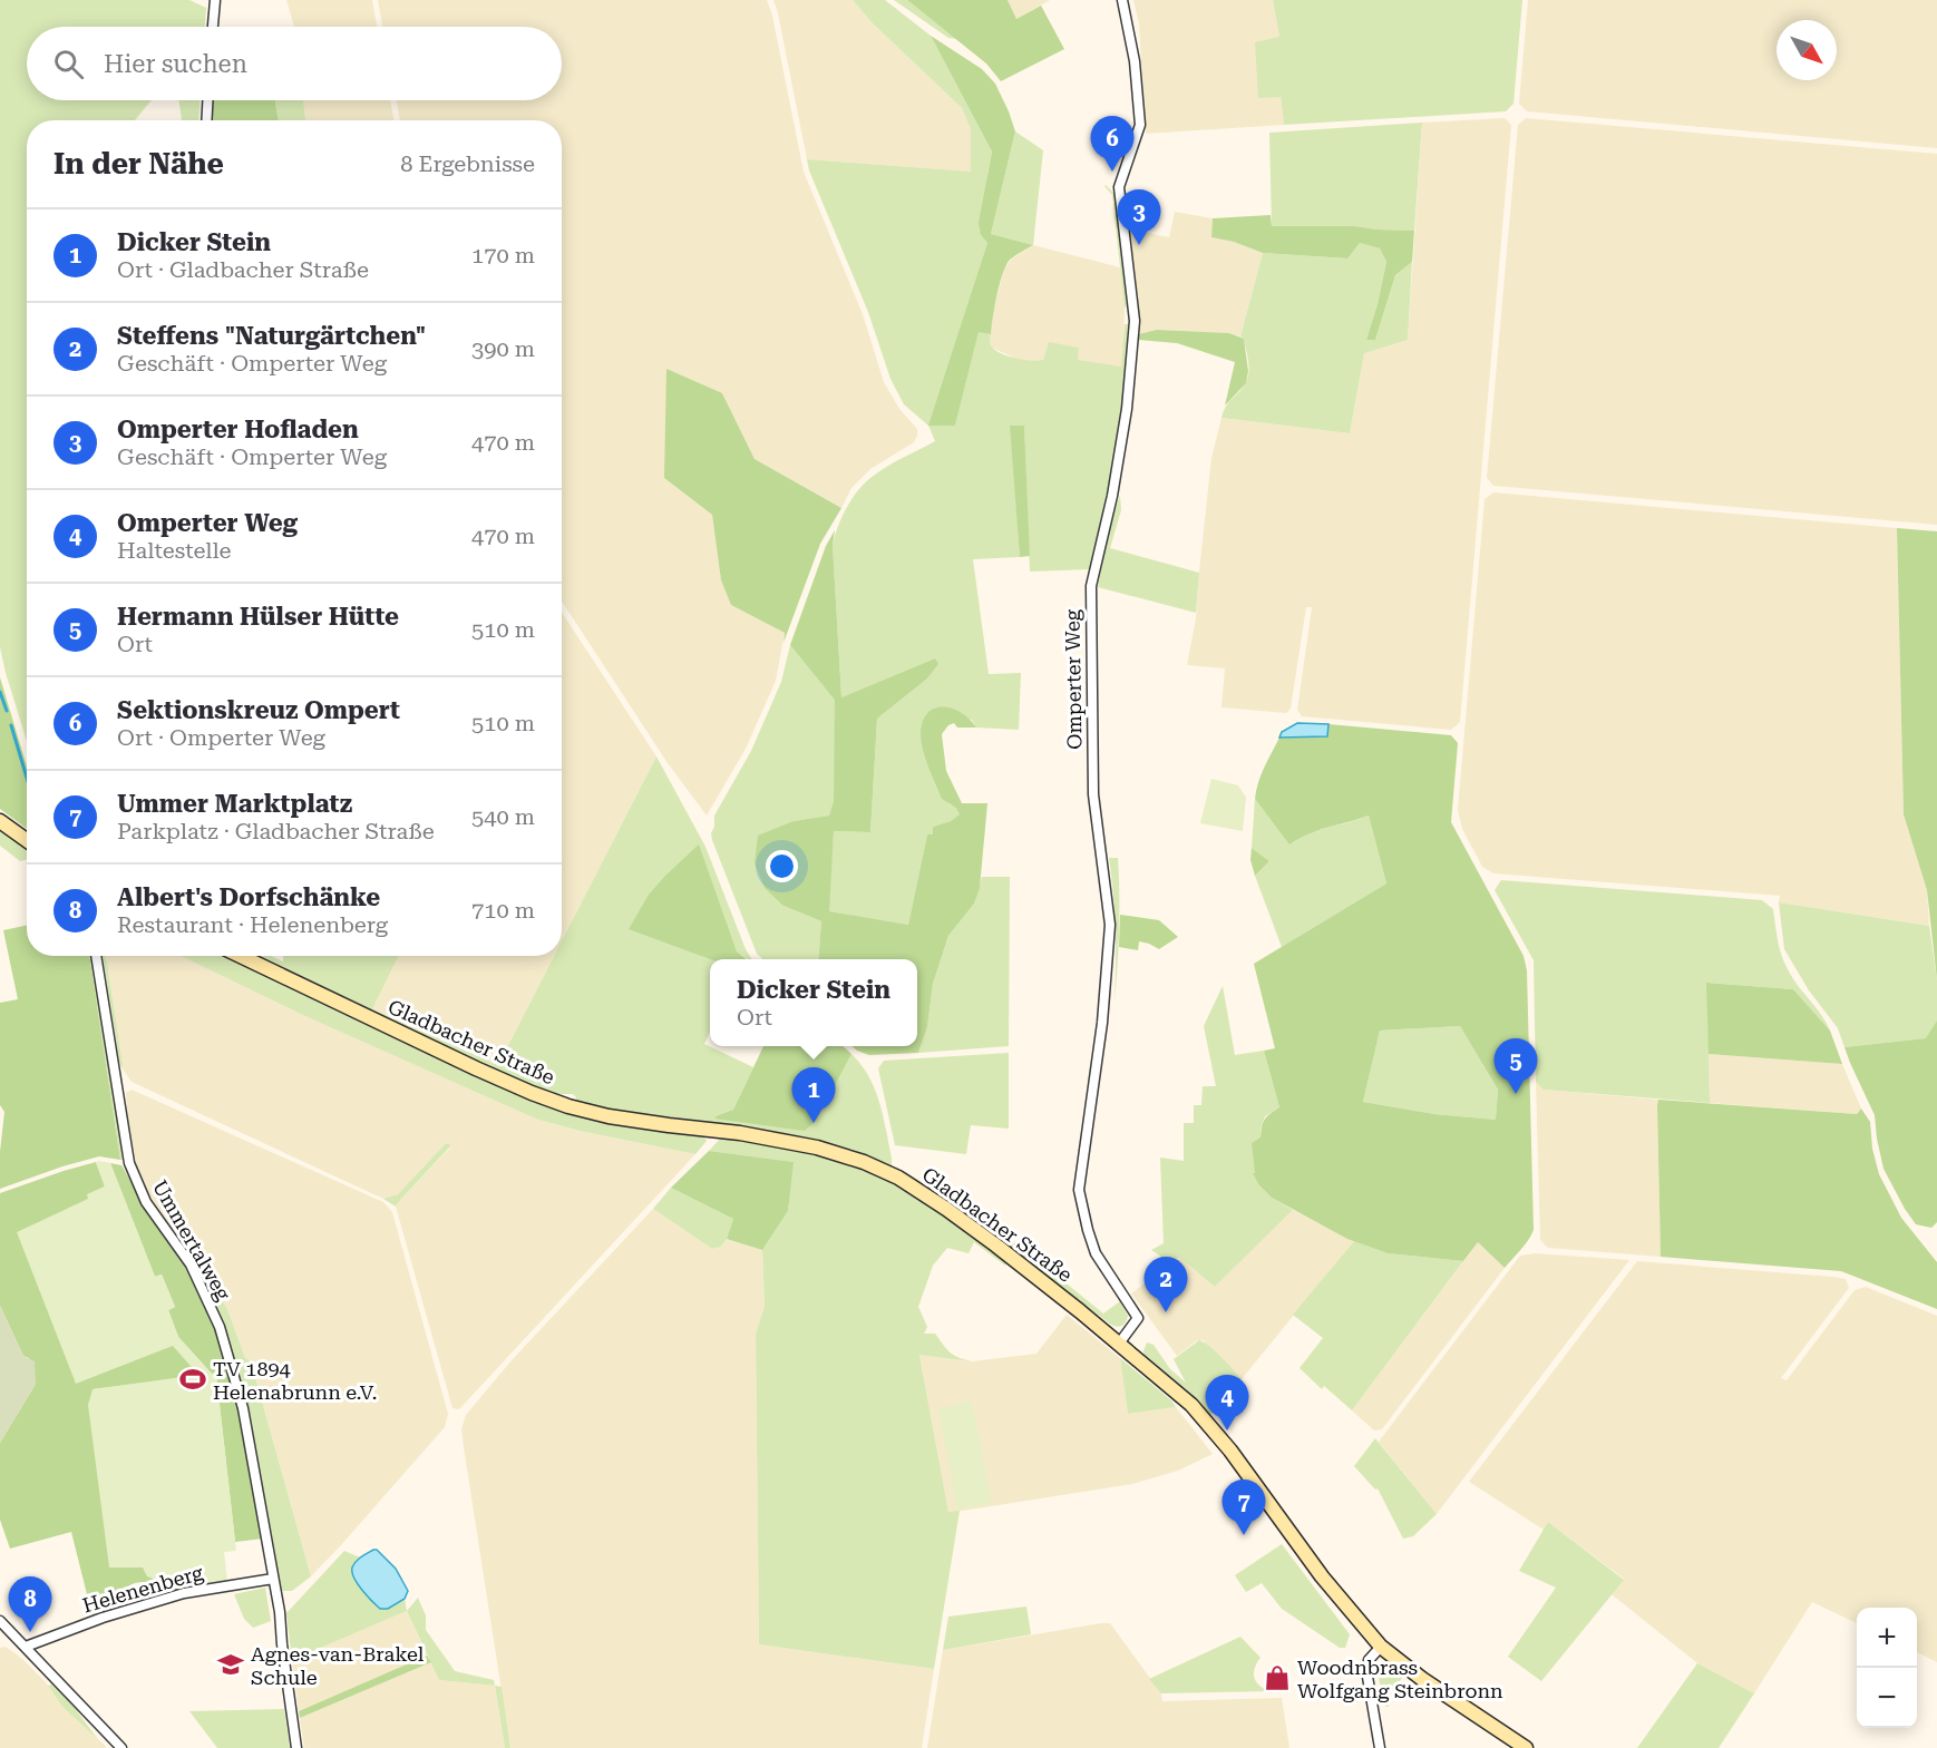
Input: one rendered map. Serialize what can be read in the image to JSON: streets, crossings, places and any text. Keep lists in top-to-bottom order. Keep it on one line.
{"streets":{"main road":["Gladbacher Straße"],"street":["Omperter Weg","Ummertalweg","Helenenberg"]},"crossings":[["Omperter Weg","Gladbacher Straße"],["Ummertalweg","Helenenberg"]],"places":{"sports":["TV 1894 Helenabrunn e.V."],"school or university":["Agnes-van-Brakel Schule"],"shop":["Woodnbrass Wolfgang Steinbronn"]},"north":"bottom right","page":{"search":"Hier suchen","pins":["6","3","5","1","2","4","7","8"],"heading":["In der Nähe","8 Ergebnisse"],"list":[{"mark":"1","name":"Dicker Stein","note":"Ort · Gladbacher Straße","value":"170 m"},{"mark":"2","name":"Steffens \"Naturgärtchen\"","note":"Geschäft · Omperter Weg","value":"390 m"},{"mark":"3","name":"Omperter Hofladen","note":"Geschäft · Omperter Weg","value":"470 m"},{"mark":"4","name":"Omperter Weg","note":"Haltestelle","value":"470 m"},{"mark":"5","name":"Hermann Hülser Hütte","note":"Ort","value":"510 m"},{"mark":"6","name":"Sektionskreuz Ompert","note":"Ort · Omperter Weg","value":"510 m"},{"mark":"7","name":"Ummer Marktplatz","note":"Parkplatz · Gladbacher Straße","value":"540 m"},{"mark":"8","name":"Albert's Dorfschänke","note":"Restaurant · Helenenberg","value":"710 m"}],"popup":["Dicker Stein","Ort"],"map_buttons":["+","−"]}}
